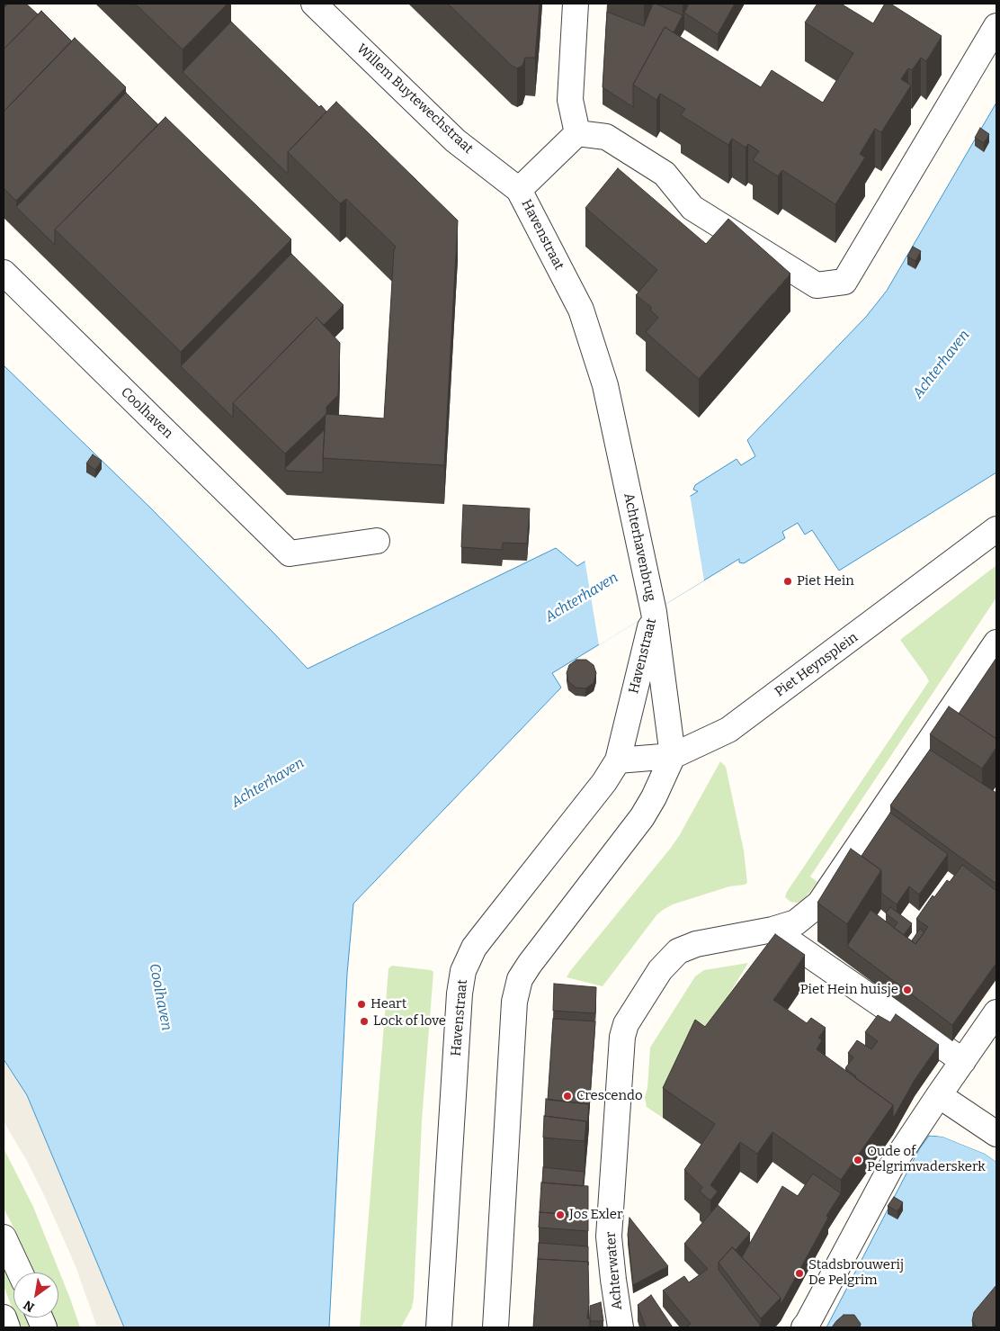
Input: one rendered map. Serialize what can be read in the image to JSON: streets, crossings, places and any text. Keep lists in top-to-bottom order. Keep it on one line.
{"streets":{"street":["Willem Buytewechstraat","Havenstraat","Coolhaven","Achterhavenbrug","Piet Heynsplein","Achterwater"]},"crossings":[["Willem Buytewechstraat","Havenstraat"],["Havenstraat","Achterhavenbrug"],["Havenstraat","Piet Heynsplein"]],"water":["Achterhaven","Coolhaven"],"places":["Piet Hein","Piet Hein huisje","Heart","Lock of love","Crescendo","Oude of Pelgrimvaderskerk","Jos Exler","Stadsbrouwerij De Pelgrim"],"north":"bottom left"}
